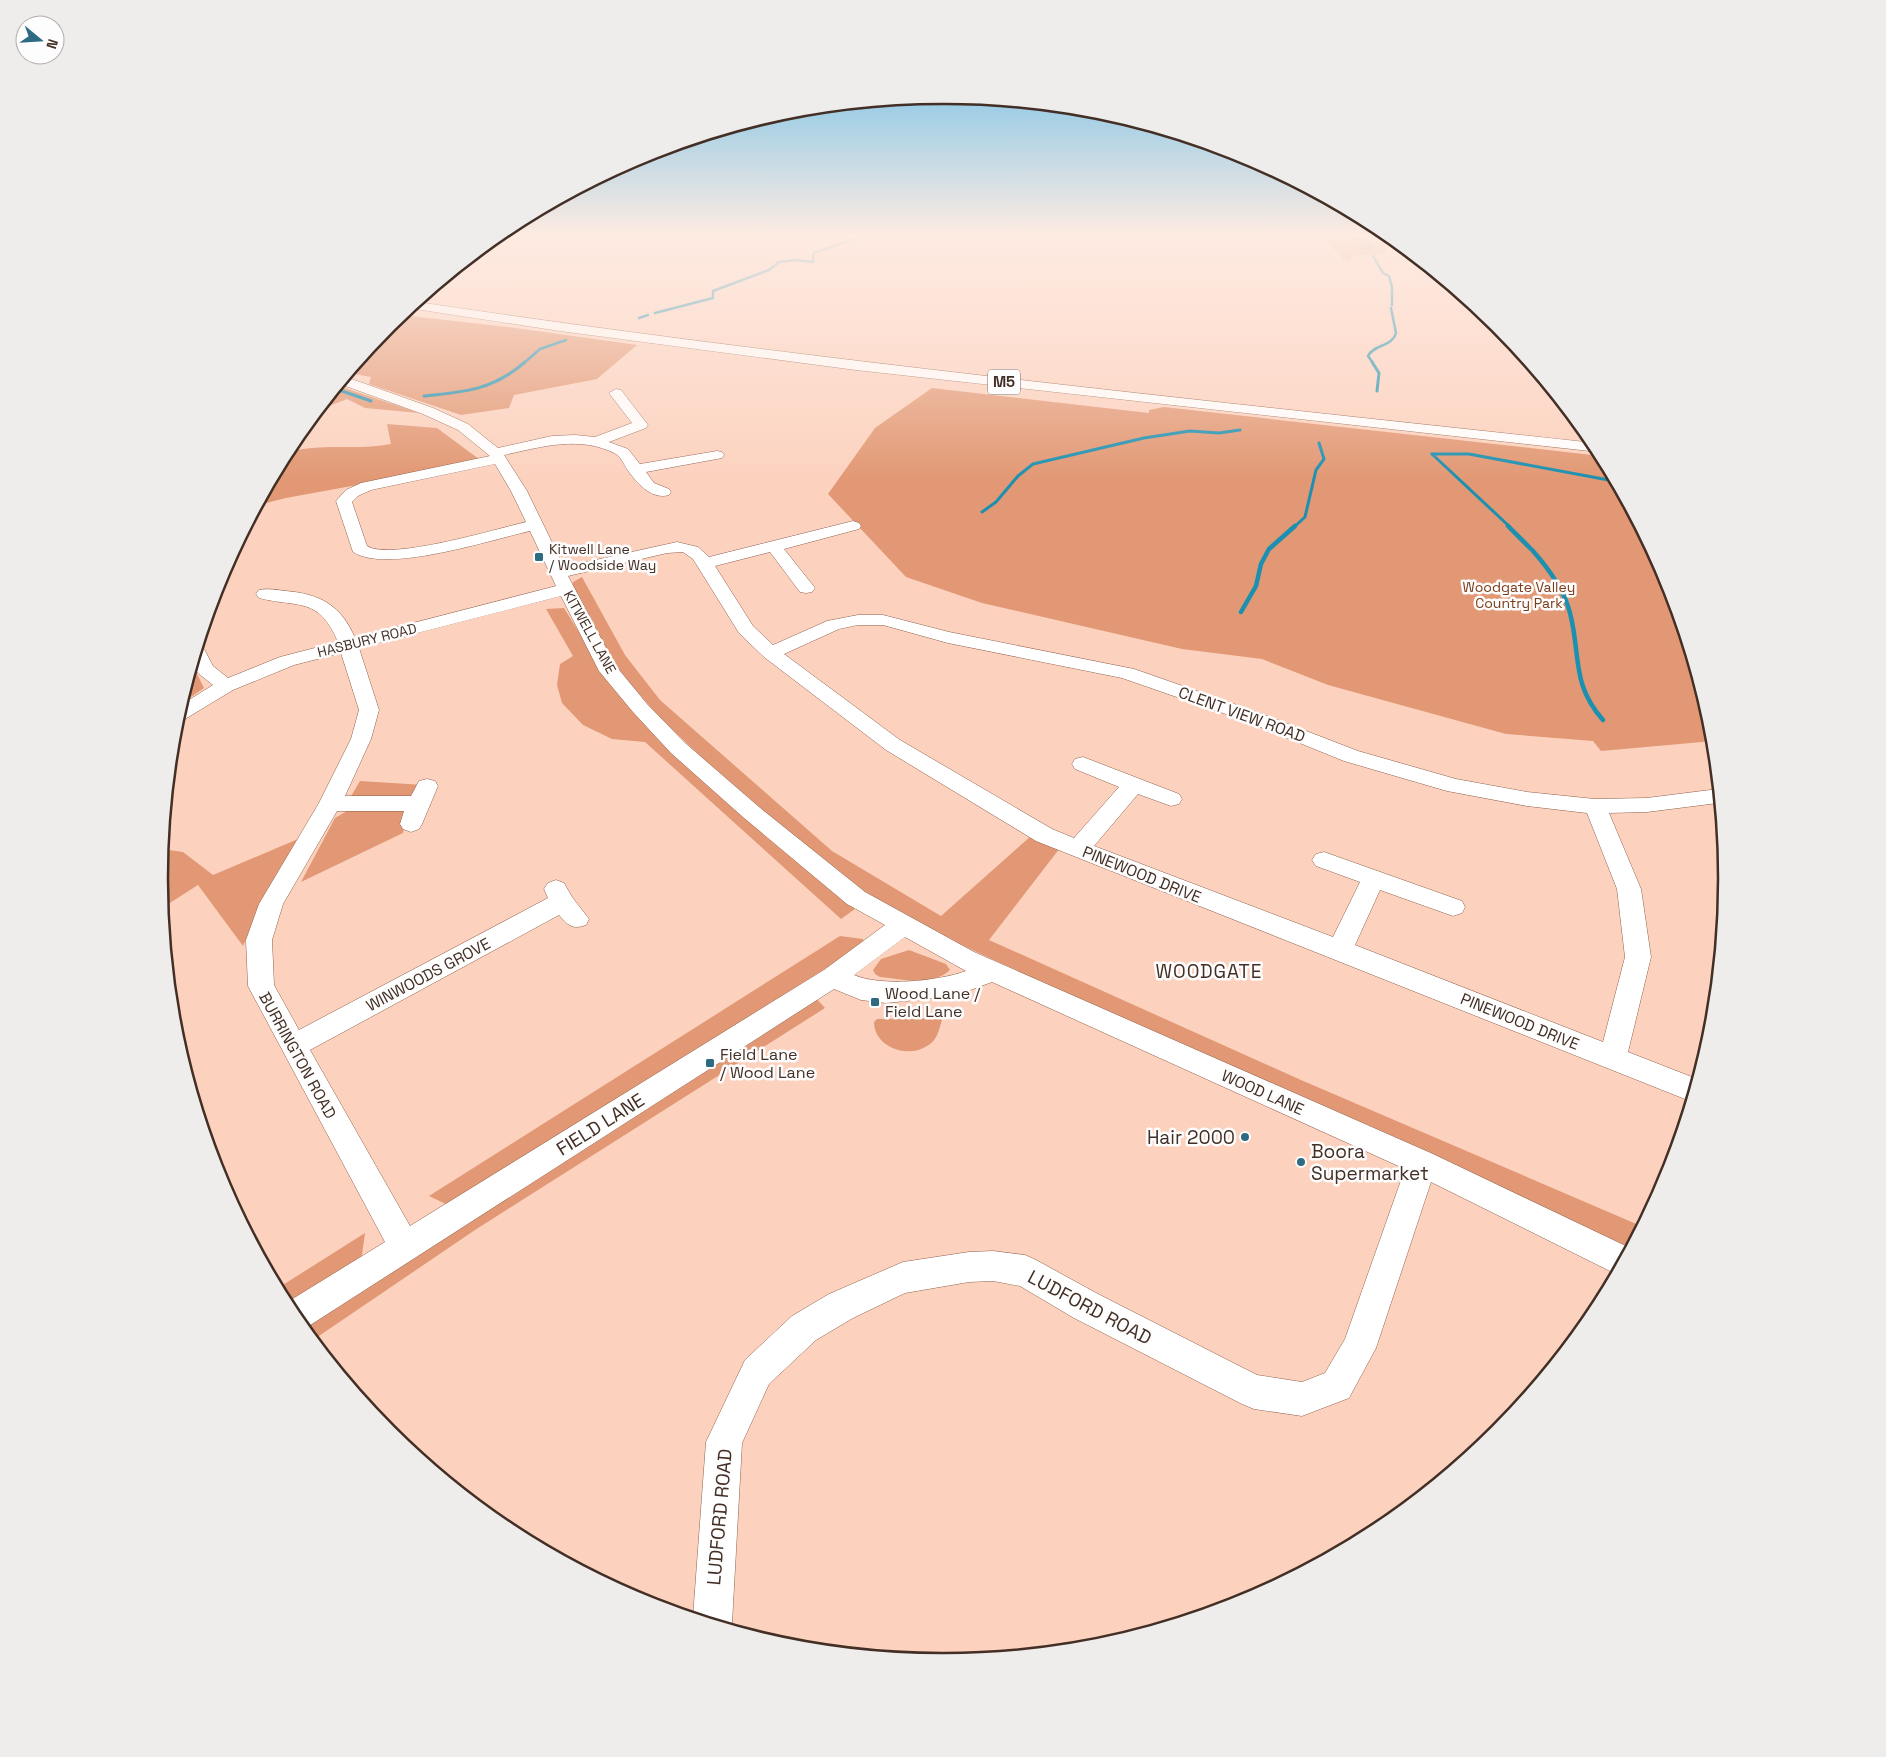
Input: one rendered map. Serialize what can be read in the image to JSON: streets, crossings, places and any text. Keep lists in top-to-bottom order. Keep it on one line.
{"streets":{"highway":["M5"],"street":["KITWELL LANE","HASBURY ROAD","CLENT VIEW ROAD","PINEWOOD DRIVE","WINWOODS GROVE","BURRINGTON ROAD","WOOD LANE","FIELD LANE","LUDFORD ROAD"]},"crossings":[["KITWELL LANE","HASBURY ROAD"],["KITWELL LANE","WOOD LANE"],["KITWELL LANE","FIELD LANE"],["HASBURY ROAD","PINEWOOD DRIVE"],["HASBURY ROAD","BURRINGTON ROAD"],["CLENT VIEW ROAD","PINEWOOD DRIVE"],["WINWOODS GROVE","BURRINGTON ROAD"],["BURRINGTON ROAD","FIELD LANE"],["WOOD LANE","FIELD LANE"],["WOOD LANE","LUDFORD ROAD"]],"districts":["WOODGATE"],"parks":["Woodgate Valley Country Park"],"places":{"transit":["Kitwell Lane / Woodside Way","Wood Lane / Field Lane","Field Lane / Wood Lane"],"other":["Hair 2000","Boora Supermarket"]},"north":"right"}
